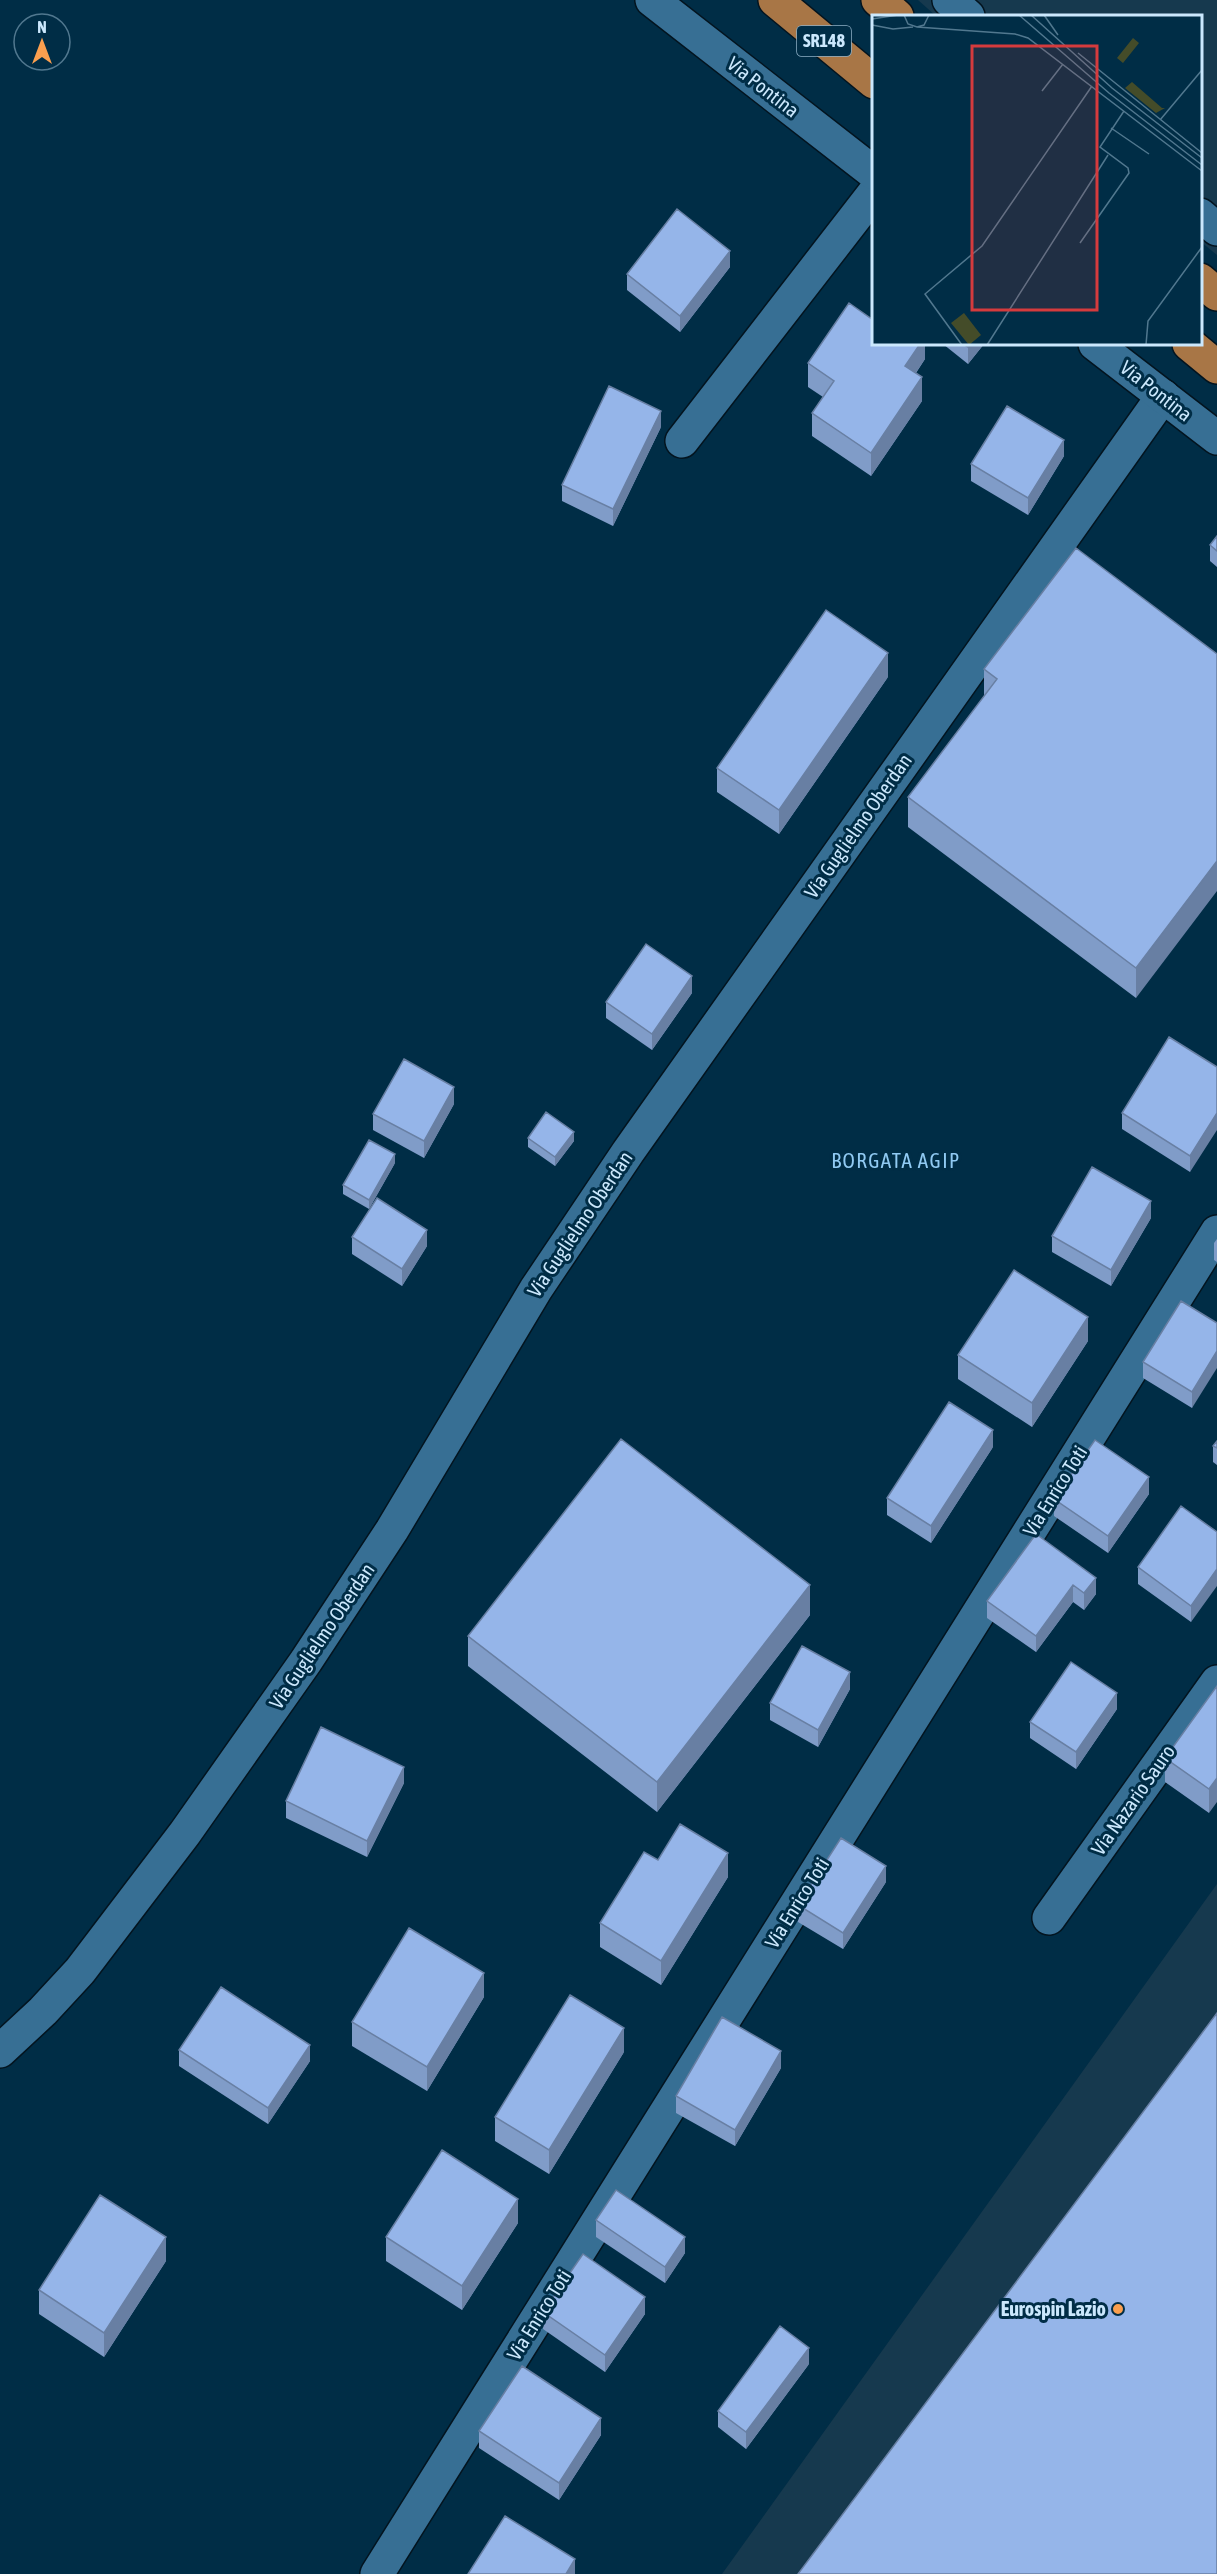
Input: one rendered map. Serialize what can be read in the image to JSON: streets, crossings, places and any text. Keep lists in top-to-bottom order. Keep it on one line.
{"streets":{"highway":["SR148"],"street":["Via Pontina","Via Guglielmo Oberdan","Via Enrico Toti","Via Nazario Sauro"]},"crossings":[["Via Pontina","Via Guglielmo Oberdan"]],"districts":["BORGATA AGIP"],"places":["Eurospin Lazio"],"north":"top"}
